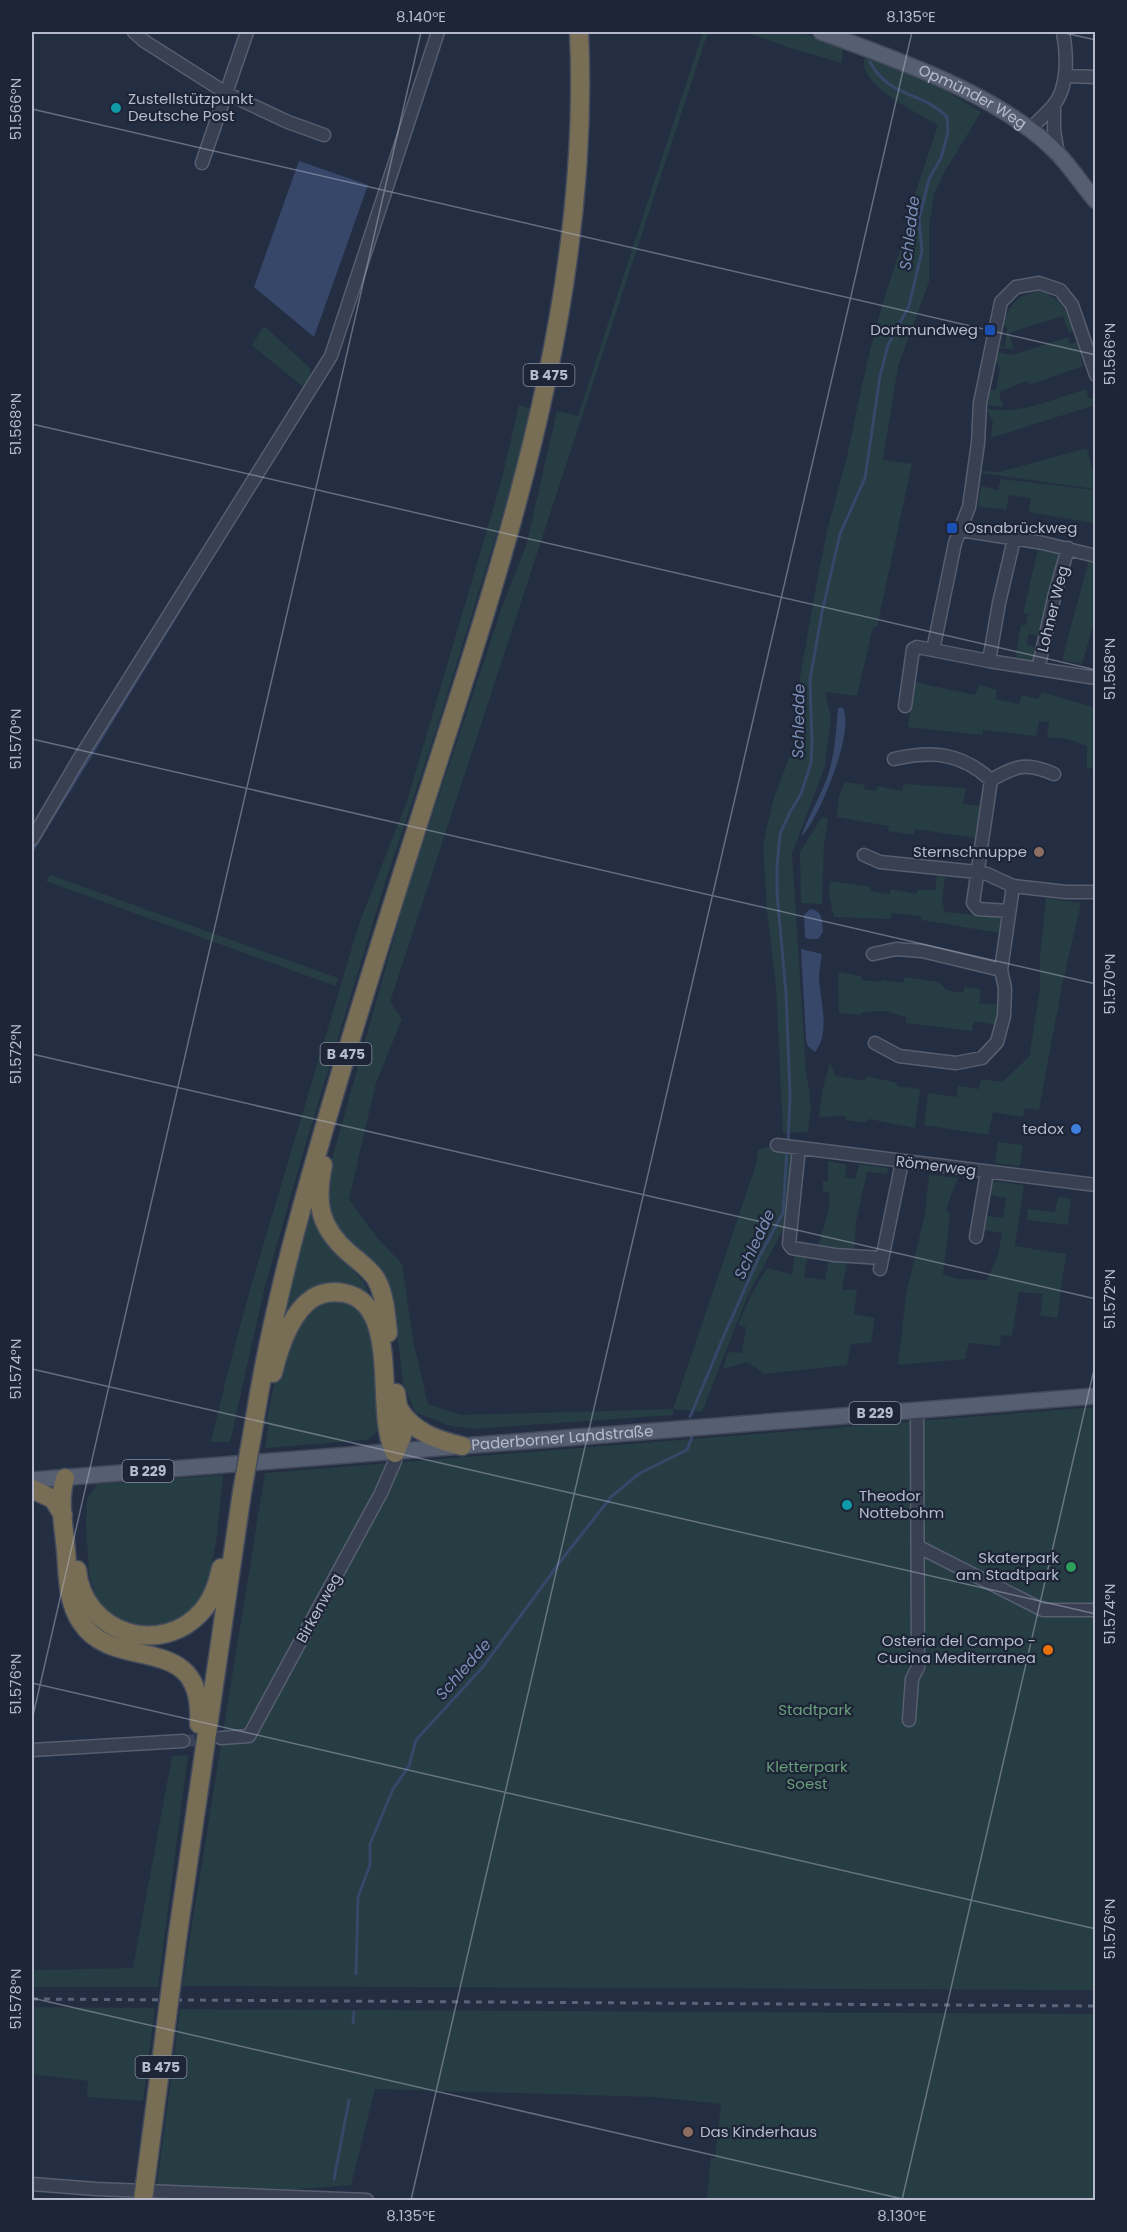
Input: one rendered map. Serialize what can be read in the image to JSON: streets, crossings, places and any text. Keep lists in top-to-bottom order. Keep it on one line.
{"streets":{"highway":["B 475"],"main road":["Opmünder Weg","B 229","Paderborner Landstraße"],"street":["Lohner Weg","Römerweg","Birkenweg"]},"crossings":[["Paderborner Landstraße","Birkenweg"]],"water":["Schledde"],"parks":["Stadtpark","Kletterpark Soest"],"places":{"other":["Zustellstützpunkt Deutsche Post","Sternschnuppe","tedox","Theodor Nottebohm","Skaterpark am Stadtpark","Osteria del Campo - Cucina Mediterranea","Das Kinderhaus"],"transit":["Dortmundweg","Osnabrückweg"]},"coordinates":["8.140°E","8.135°E","51.566°N","51.568°N","51.570°N","51.572°N","51.574°N","51.576°N","51.578°N","8.130°E"]}
